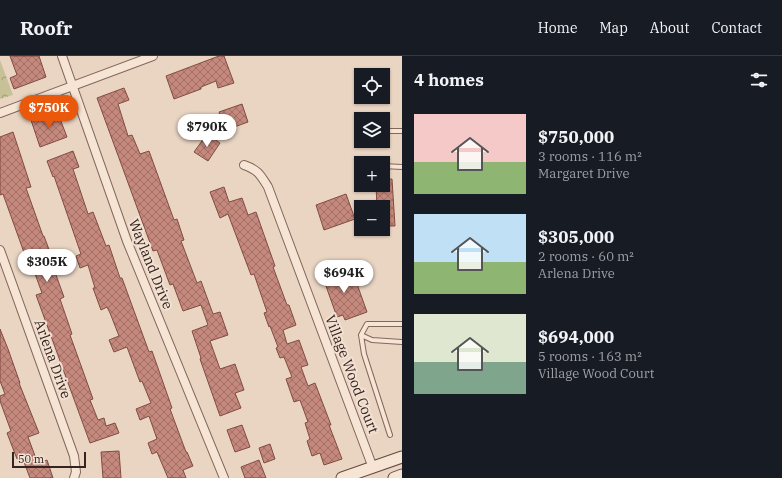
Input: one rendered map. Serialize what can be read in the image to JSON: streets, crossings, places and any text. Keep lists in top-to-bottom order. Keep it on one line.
{"streets":{"street":["Wayland Drive","Arlena Drive","Village Wood Court"]},"scale_bar":"50 m","page":{"header":"Roofr","nav":["Home","Map","About","Contact"],"heading":"4 homes","map_buttons":["+","−"],"price":["$750K","$790K","$305K","$694K"],"list":[{"name":"$750,000","note":"3 rooms · 116 m² · Margaret Drive"},{"name":"$305,000","note":"2 rooms · 60 m² · Arlena Drive"},{"name":"$694,000","note":"5 rooms · 163 m² · Village Wood Court"}],"scale":"50 m"}}
